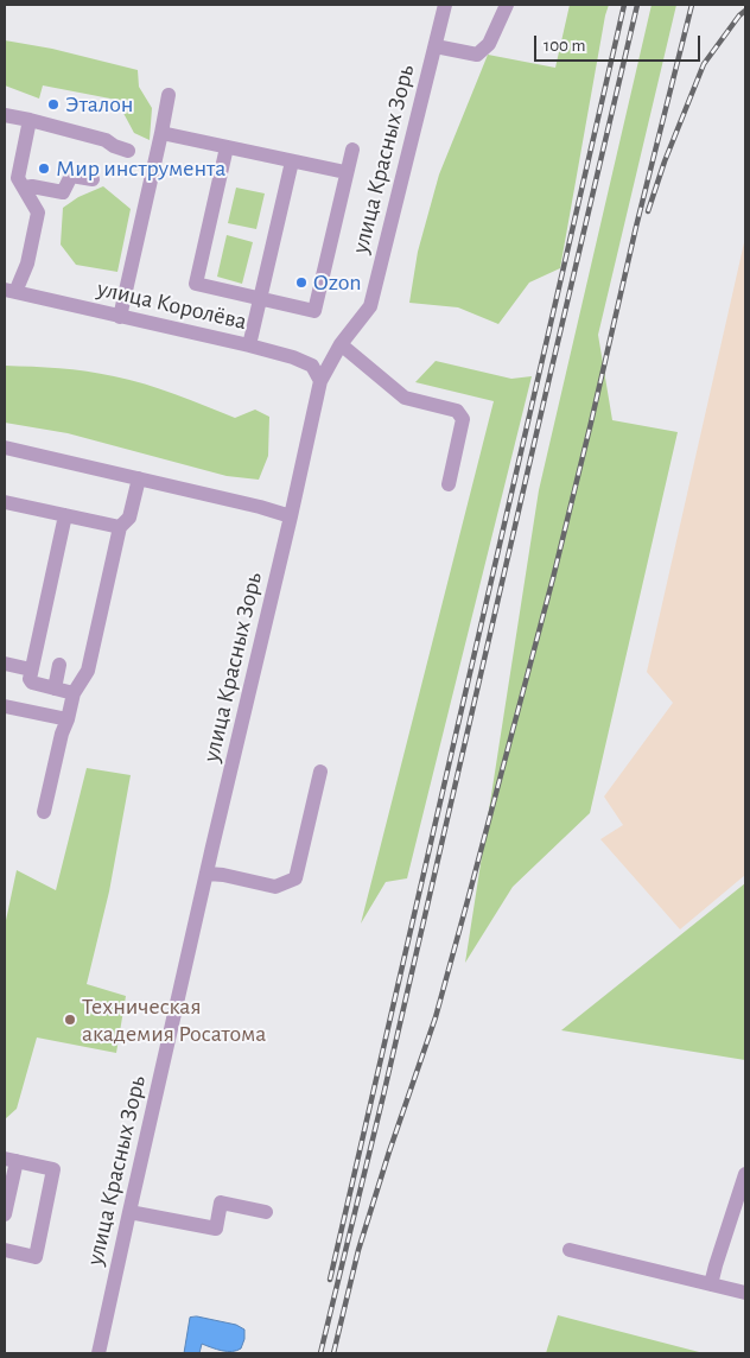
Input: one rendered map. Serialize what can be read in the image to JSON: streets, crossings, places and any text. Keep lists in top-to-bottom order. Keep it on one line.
{"streets":{"street":["улица Красных Зорь","улица Королёва"]},"crossings":[["улица Красных Зорь","улица Королёва"]],"places":["Эталон","Мир инструмента","Ozon","Техническая академия Росатома"],"scale_bar":"100 m"}
